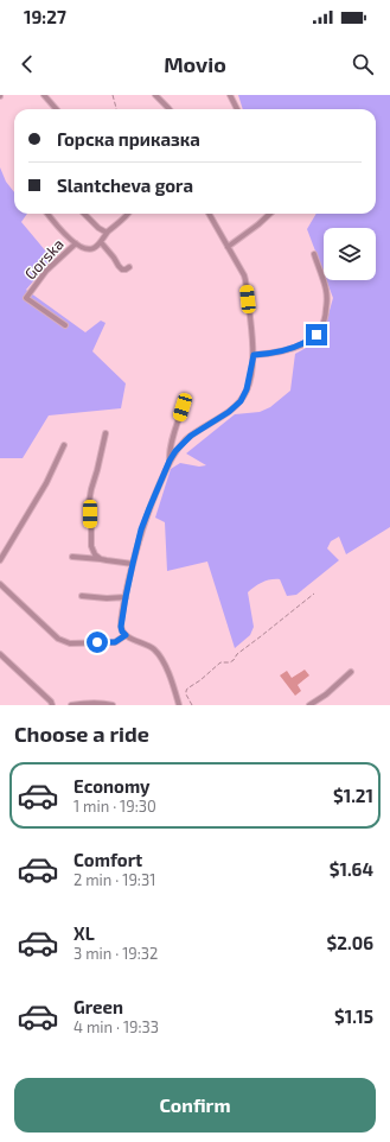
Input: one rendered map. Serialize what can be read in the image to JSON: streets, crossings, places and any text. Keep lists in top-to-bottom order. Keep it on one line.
{"streets":{"street":["Gorska"]},"page":{"status":"19:27","header":"Movio","banner":["Горска приказка","Slantcheva gora"],"heading":"Choose a ride","list":[{"name":"Economy","note":"1 min · 19:30","value":"$1.21"},{"name":"Comfort","note":"2 min · 19:31","value":"$1.64"},{"name":"XL","note":"3 min · 19:32","value":"$2.06"},{"name":"Green","note":"4 min · 19:33","value":"$1.15"}],"buttons":"Confirm"}}
